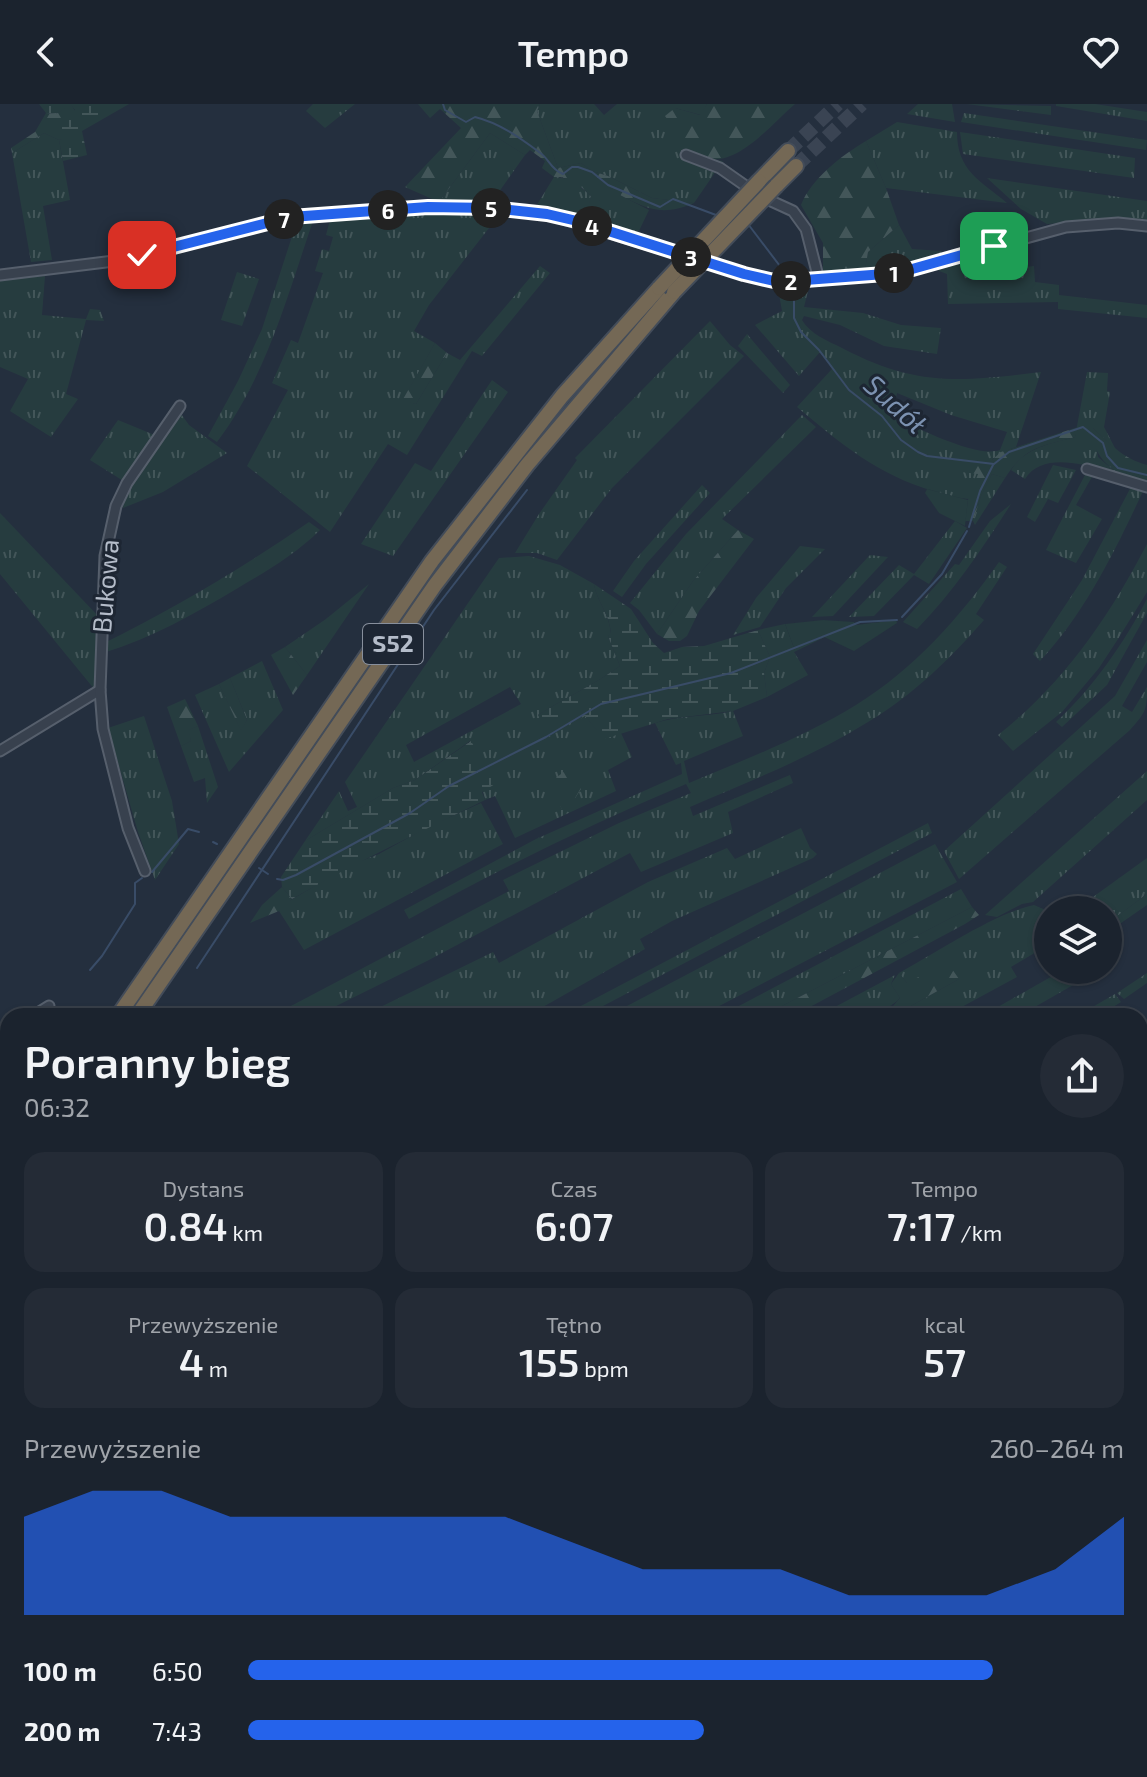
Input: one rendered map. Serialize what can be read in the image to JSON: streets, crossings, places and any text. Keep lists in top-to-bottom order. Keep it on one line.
{"streets":{"highway":["S52"],"street":["Bukowa"]},"water":["Sudół"],"page":{"header":"Tempo","pins":["5","6","7","4","3","1","2"],"heading":["Poranny bieg","06:32"],"stats":[["Dystans","0.84 km"],["Czas","6:07"],["Tempo","7:17 /km"],["Przewyższenie","4 m"],["Tętno","155 bpm"],["kcal","57"]],"chart":["Przewyższenie","260–264 m"],"list":[{"name":"100 m","note":"6:50"},{"name":"200 m","note":"7:43"}]}}
